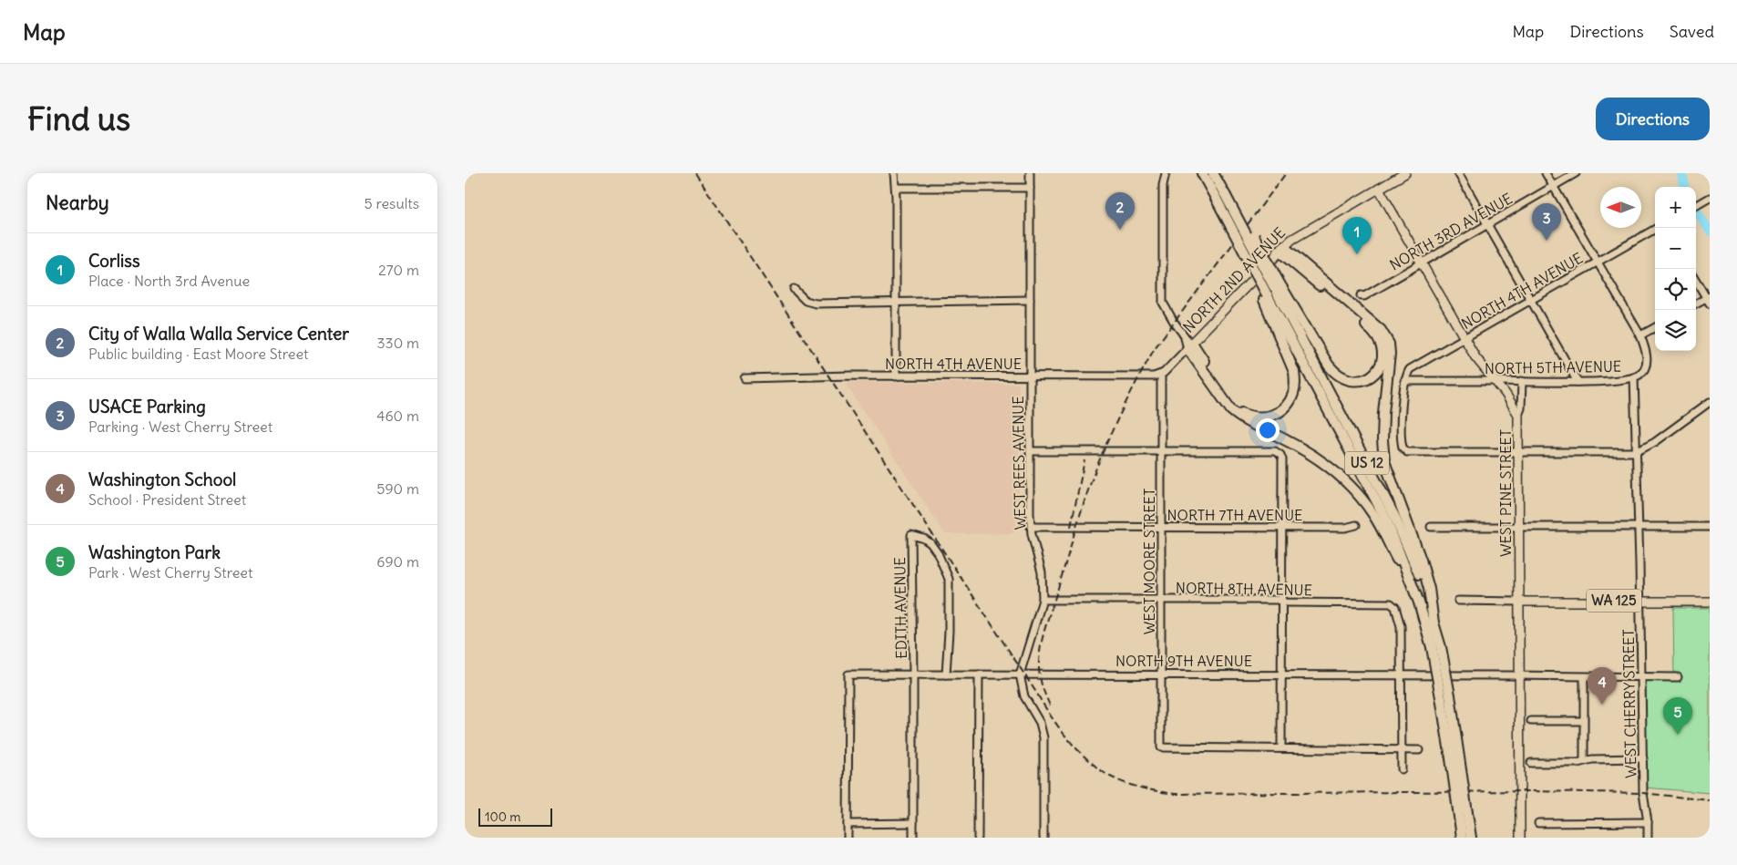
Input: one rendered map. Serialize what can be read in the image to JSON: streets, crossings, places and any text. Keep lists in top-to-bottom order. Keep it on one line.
{"streets":{"highway":["US 12"],"main road":["NORTH 2ND AVENUE","WEST PINE STREET","WA 125"],"street":["NORTH 3RD AVENUE","NORTH 4TH AVENUE","NORTH 5TH AVENUE","WEST REES AVENUE","NORTH 7TH AVENUE","WEST MOORE STREET","NORTH 8TH AVENUE","EDITH AVENUE","NORTH 9TH AVENUE","WEST CHERRY STREET"]},"crossings":[["NORTH 3RD AVENUE","WEST PINE STREET"],["NORTH 2ND AVENUE","NORTH 4TH AVENUE"],["NORTH 2ND AVENUE","WEST PINE STREET"],["NORTH 2ND AVENUE","WEST MOORE STREET"],["NORTH 4TH AVENUE","NORTH 5TH AVENUE"],["NORTH 4TH AVENUE","WEST REES AVENUE"],["NORTH 4TH AVENUE","WEST PINE STREET"],["NORTH 4TH AVENUE","WEST MOORE STREET"],["NORTH 5TH AVENUE","WEST PINE STREET"],["NORTH 5TH AVENUE","WEST CHERRY STREET"],["WEST REES AVENUE","NORTH 7TH AVENUE"],["WEST REES AVENUE","NORTH 8TH AVENUE"],["WEST REES AVENUE","NORTH 9TH AVENUE"],["WEST PINE STREET","WA 125"],["WEST PINE STREET","NORTH 9TH AVENUE"],["NORTH 7TH AVENUE","WEST MOORE STREET"],["WEST MOORE STREET","NORTH 8TH AVENUE"],["WEST MOORE STREET","NORTH 9TH AVENUE"],["NORTH 8TH AVENUE","NORTH 9TH AVENUE"],["WA 125","WEST CHERRY STREET"],["EDITH AVENUE","NORTH 9TH AVENUE"],["NORTH 9TH AVENUE","WEST CHERRY STREET"]],"scale_bar":"100 m","north":"left","page":{"header":"Map","nav":["Map","Directions","Saved"],"buttons":"Directions","title":"Find us","heading":["Nearby","5 results"],"map_buttons":["+","−"],"pins":["2","3","1","4","5"],"list":[{"mark":"1","name":"Corliss","note":"Place · North 3rd Avenue","value":"270 m"},{"mark":"2","name":"City of Walla Walla Service Center","note":"Public building · East Moore Street","value":"330 m"},{"mark":"3","name":"USACE Parking","note":"Parking · West Cherry Street","value":"460 m"},{"mark":"4","name":"Washington School","note":"School · President Street","value":"590 m"},{"mark":"5","name":"Washington Park","note":"Park · West Cherry Street","value":"690 m"}],"scale":"100 m"}}
